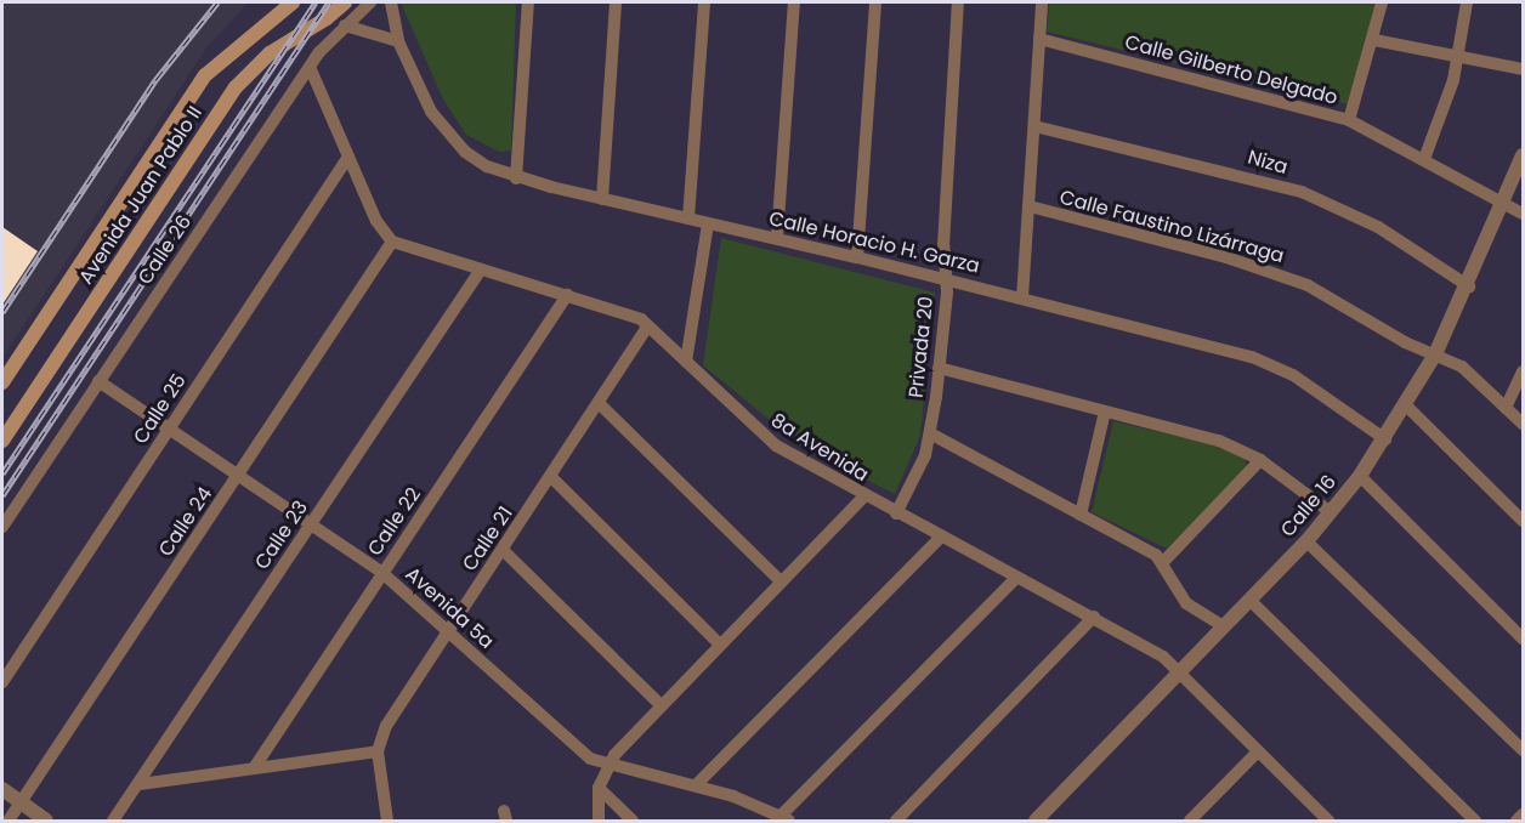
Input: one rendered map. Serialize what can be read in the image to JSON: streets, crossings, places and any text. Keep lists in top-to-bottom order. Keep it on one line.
{"streets":{"main road":["Avenida Juan Pablo II"],"street":["Calle Gilberto Delgado","Niza","Calle Faustino Lizárraga","Calle Horacio H. Garza","Calle 26","Privada 20","Calle 25","8a Avenida","Calle 16","Calle 24","Calle 22","Calle 23","Calle 21","Avenida 5a"]},"crossings":[["Calle Gilberto Delgado","Calle 16"],["Niza","Calle 16"],["Calle Faustino Lizárraga","Calle 16"],["Calle Horacio H. Garza","Privada 20"],["Calle Horacio H. Garza","Calle 16"],["Calle 26","Avenida 5a"],["Privada 20","8a Avenida"],["Calle 25","Avenida 5a"],["8a Avenida","Calle 16"],["8a Avenida","Calle 24"],["8a Avenida","Calle 22"],["8a Avenida","Calle 23"],["8a Avenida","Calle 21"],["Calle 24","Avenida 5a"],["Calle 22","Avenida 5a"],["Calle 23","Avenida 5a"],["Calle 21","Avenida 5a"]]}
